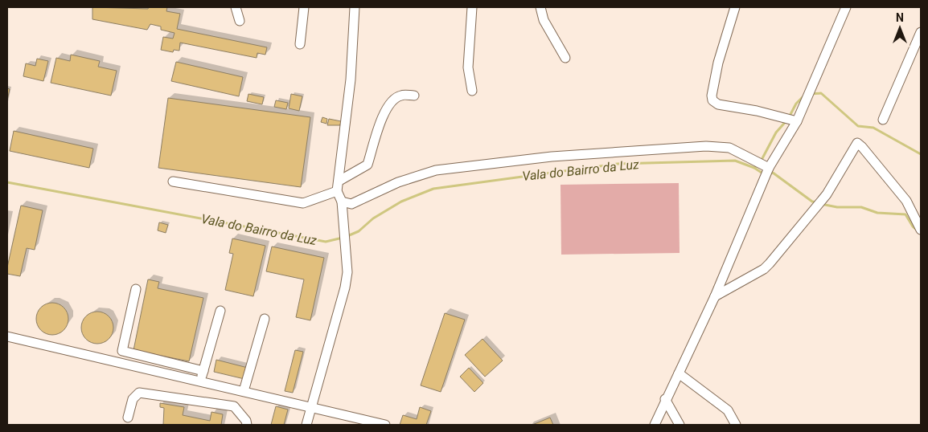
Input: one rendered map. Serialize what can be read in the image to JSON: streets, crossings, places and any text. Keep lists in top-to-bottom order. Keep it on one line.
{"water":["Vala do Bairro da Luz"],"north":"top"}
